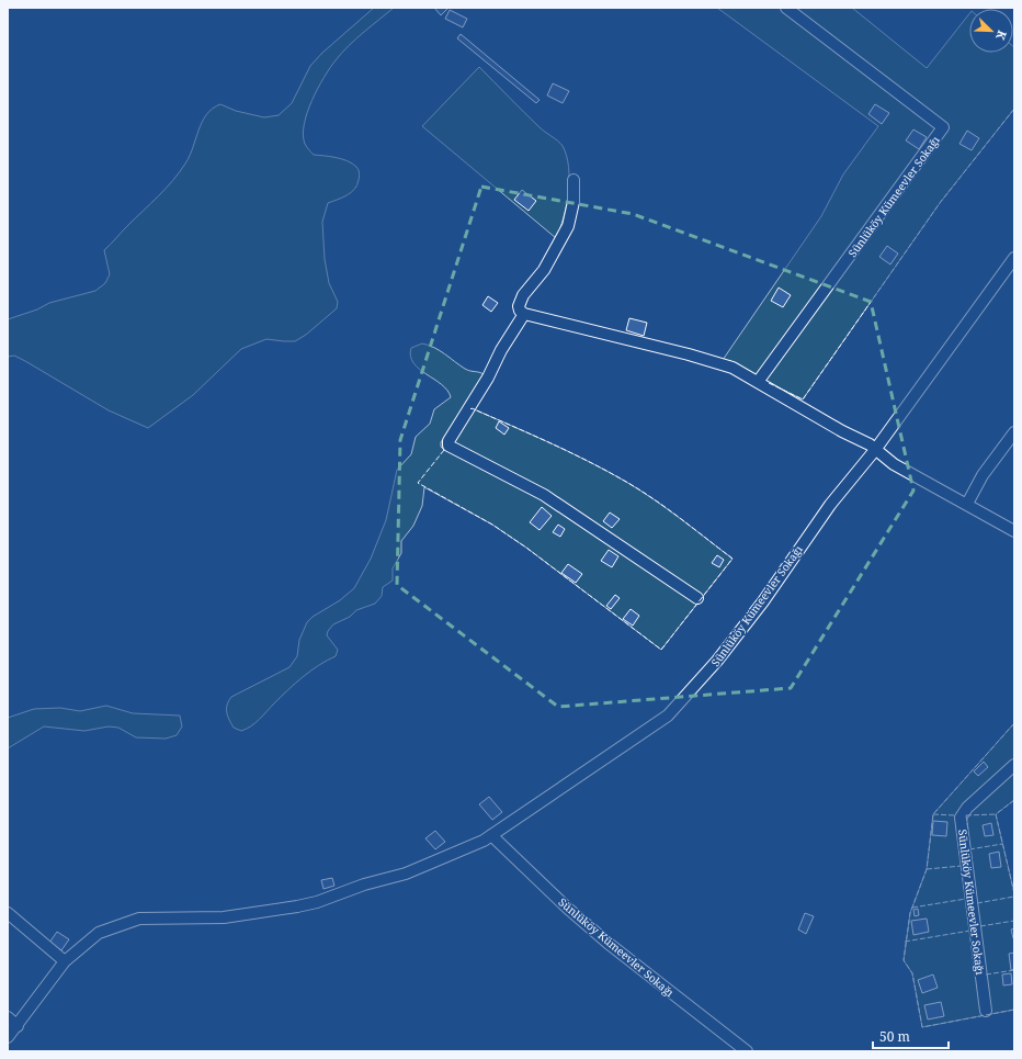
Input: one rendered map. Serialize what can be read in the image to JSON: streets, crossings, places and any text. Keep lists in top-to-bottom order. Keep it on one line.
{"streets":{"street":["Sünlüköy Kümeevler Sokağı"]},"scale_bar":"50 m","north":"bottom right"}
